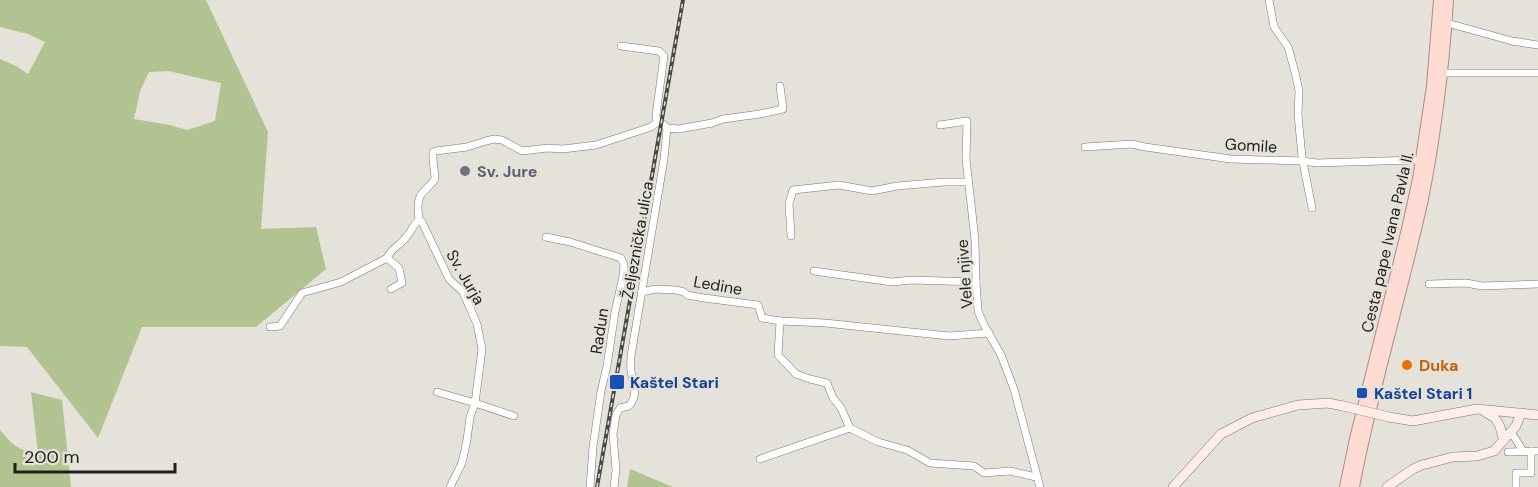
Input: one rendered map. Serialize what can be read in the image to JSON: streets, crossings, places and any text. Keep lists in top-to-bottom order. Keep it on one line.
{"streets":{"main road":["Cesta pape Ivana Pavla II."],"street":["Gomile","Željeznička ulica","Vele njive","Sv. Jurja","Ledine","Radun"]},"crossings":[["Željeznička ulica","Ledine"]],"places":{"other":["Sv. Jure","Duka"],"transit":["Kaštel Stari","Kaštel Stari 1"]},"scale_bar":"200 m"}
